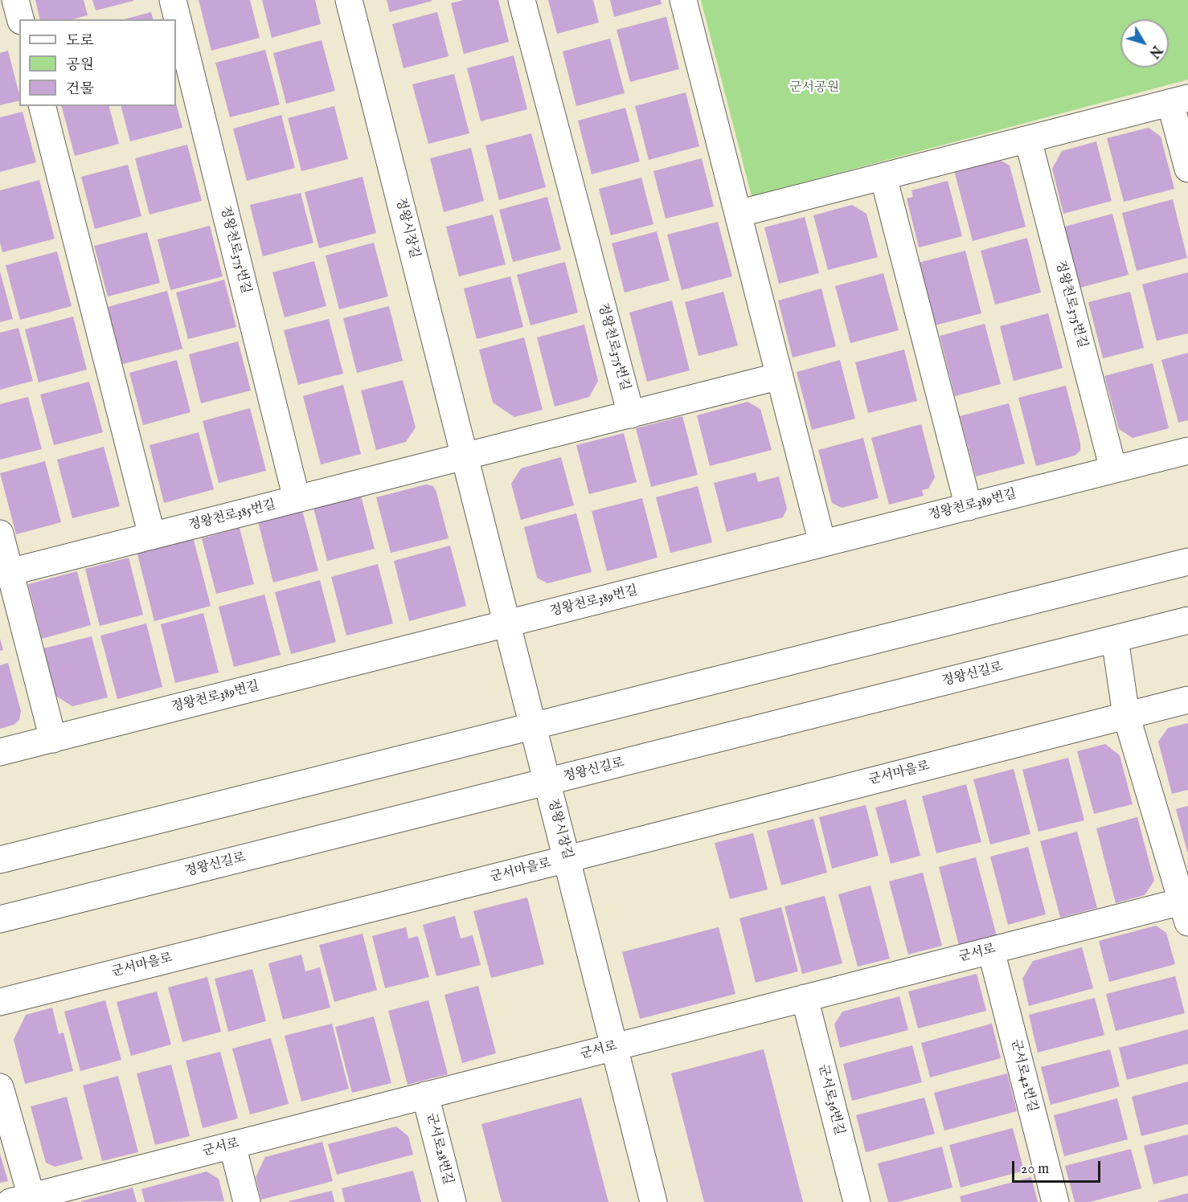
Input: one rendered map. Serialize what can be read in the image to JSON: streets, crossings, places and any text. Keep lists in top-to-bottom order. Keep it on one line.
{"streets":{"street":["정왕시장길","정왕천로375번길","정왕천로389번길","정왕천로385번길","정왕신길로","군서마을로","군서로","군서로42번길","군서로36번길","군서로28번길"]},"crossings":[["정왕시장길","정왕천로389번길"],["정왕시장길","정왕천로385번길"],["정왕시장길","정왕신길로"],["정왕시장길","군서마을로"],["정왕시장길","군서로"],["정왕천로375번길","정왕천로389번길"],["정왕천로375번길","정왕천로385번길"],["군서로","군서로42번길"],["군서로","군서로36번길"],["군서로","군서로28번길"]],"parks":["군서공원"],"legend":["도로","공원","건물"],"scale_bar":"20 m","north":"bottom right"}
